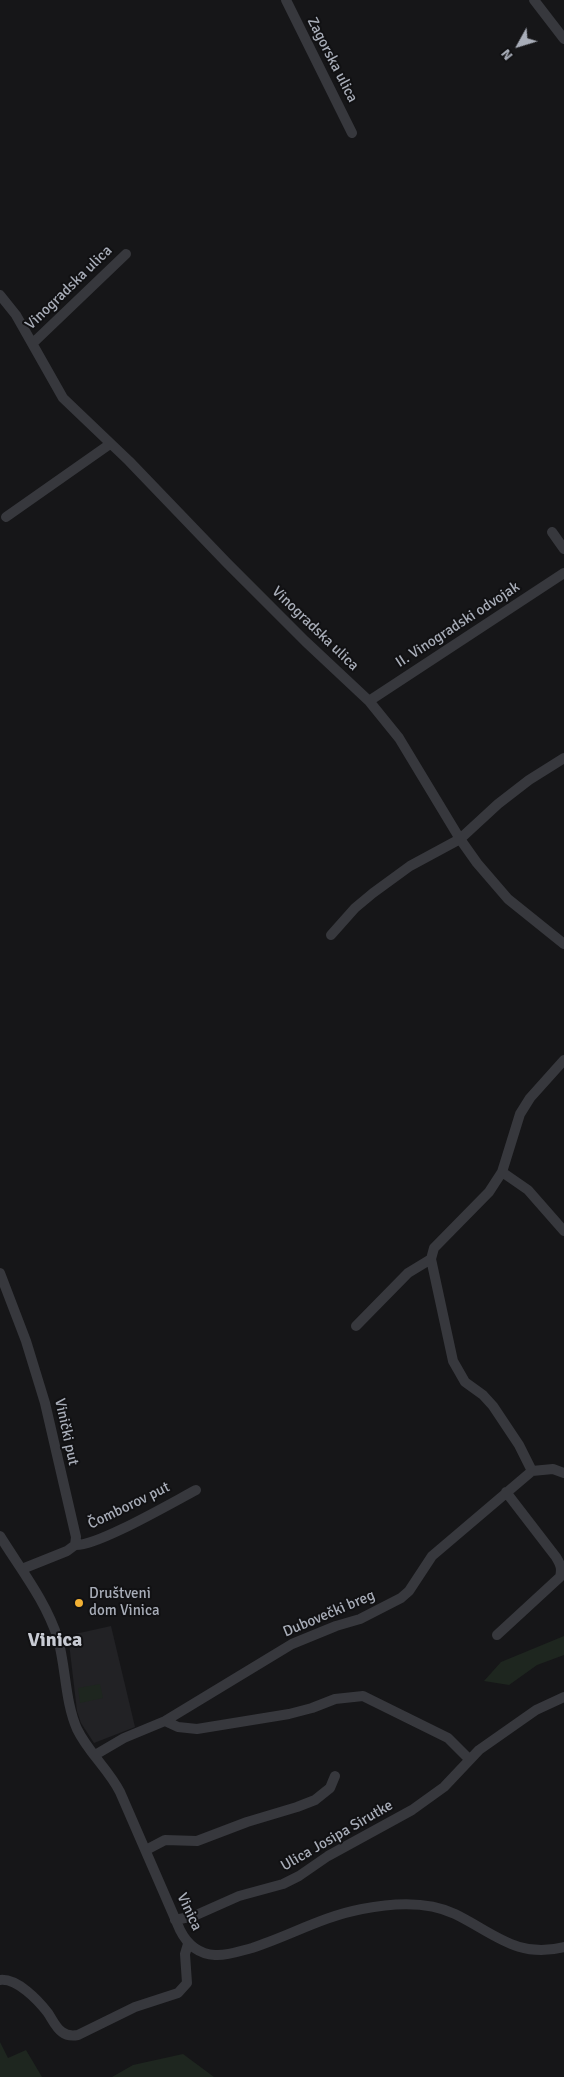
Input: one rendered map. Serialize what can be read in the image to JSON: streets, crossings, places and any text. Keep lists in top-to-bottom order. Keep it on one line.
{"streets":{"street":["Zagorska ulica","Vinogradska ulica","II. Vinogradski odvojak","Vinički put","Čomborov put","Dubovečki breg","Ulica Josipa Sirutke","Vinica"]},"crossings":[["Vinogradska ulica","II. Vinogradski odvojak"],["Vinički put","Čomborov put"],["Dubovečki breg","Vinica"],["Ulica Josipa Sirutke","Vinica"]],"districts":["Vinica"],"places":["Društveni dom Vinica"],"north":"bottom left"}
